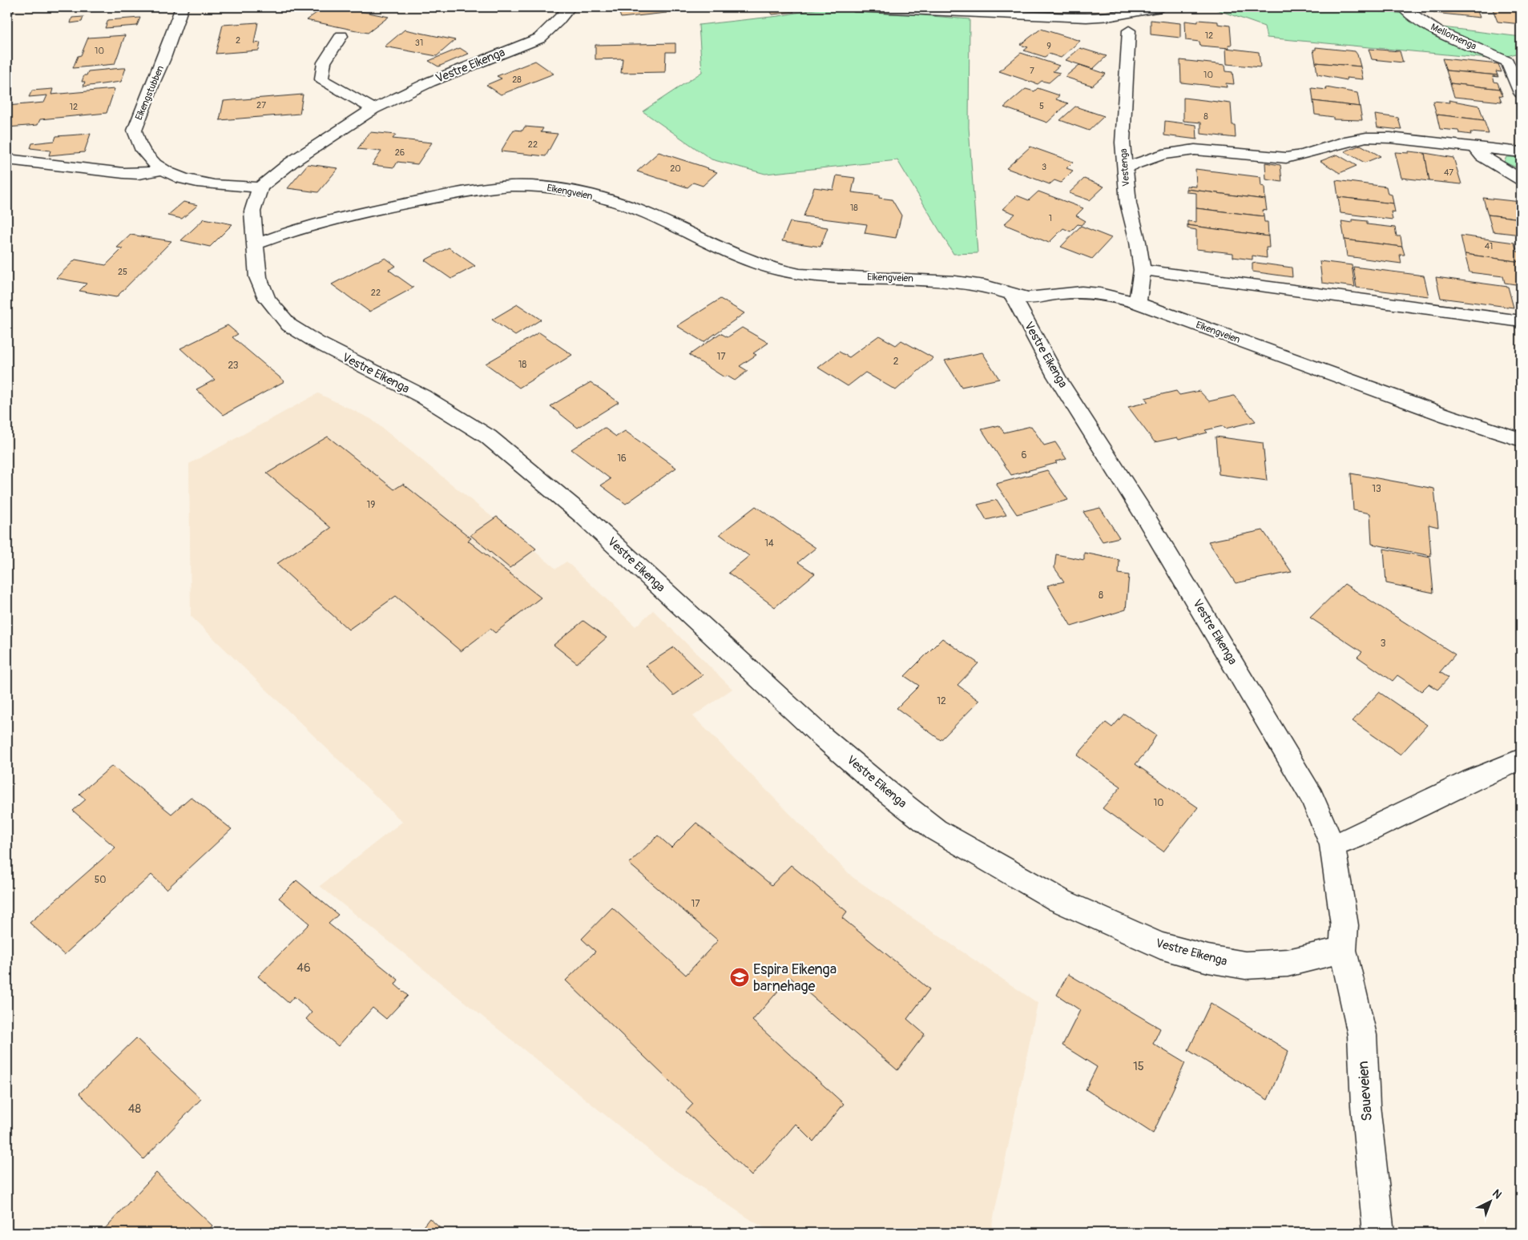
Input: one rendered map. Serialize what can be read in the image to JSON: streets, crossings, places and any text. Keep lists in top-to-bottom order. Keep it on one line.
{"streets":{"street":["Mellomenga","Vestre Eikenga","Eikengstubben","Vestenga","Eikengveien","Saueveien"]},"crossings":[["Vestre Eikenga","Eikengstubben"],["Vestre Eikenga","Eikengveien"],["Vestre Eikenga","Saueveien"],["Vestenga","Eikengveien"]],"places":{"school or university":["Espira Eikenga barnehage"]},"house_numbers":["12","2","31","9","10","7","10","28","27","5","12","8","22","26","3","20","47","18","1","41","25","22","17","2","18","23","6","16","13","19","14","8","3","12","10","50","17","46","15","48"],"north":"top right"}
